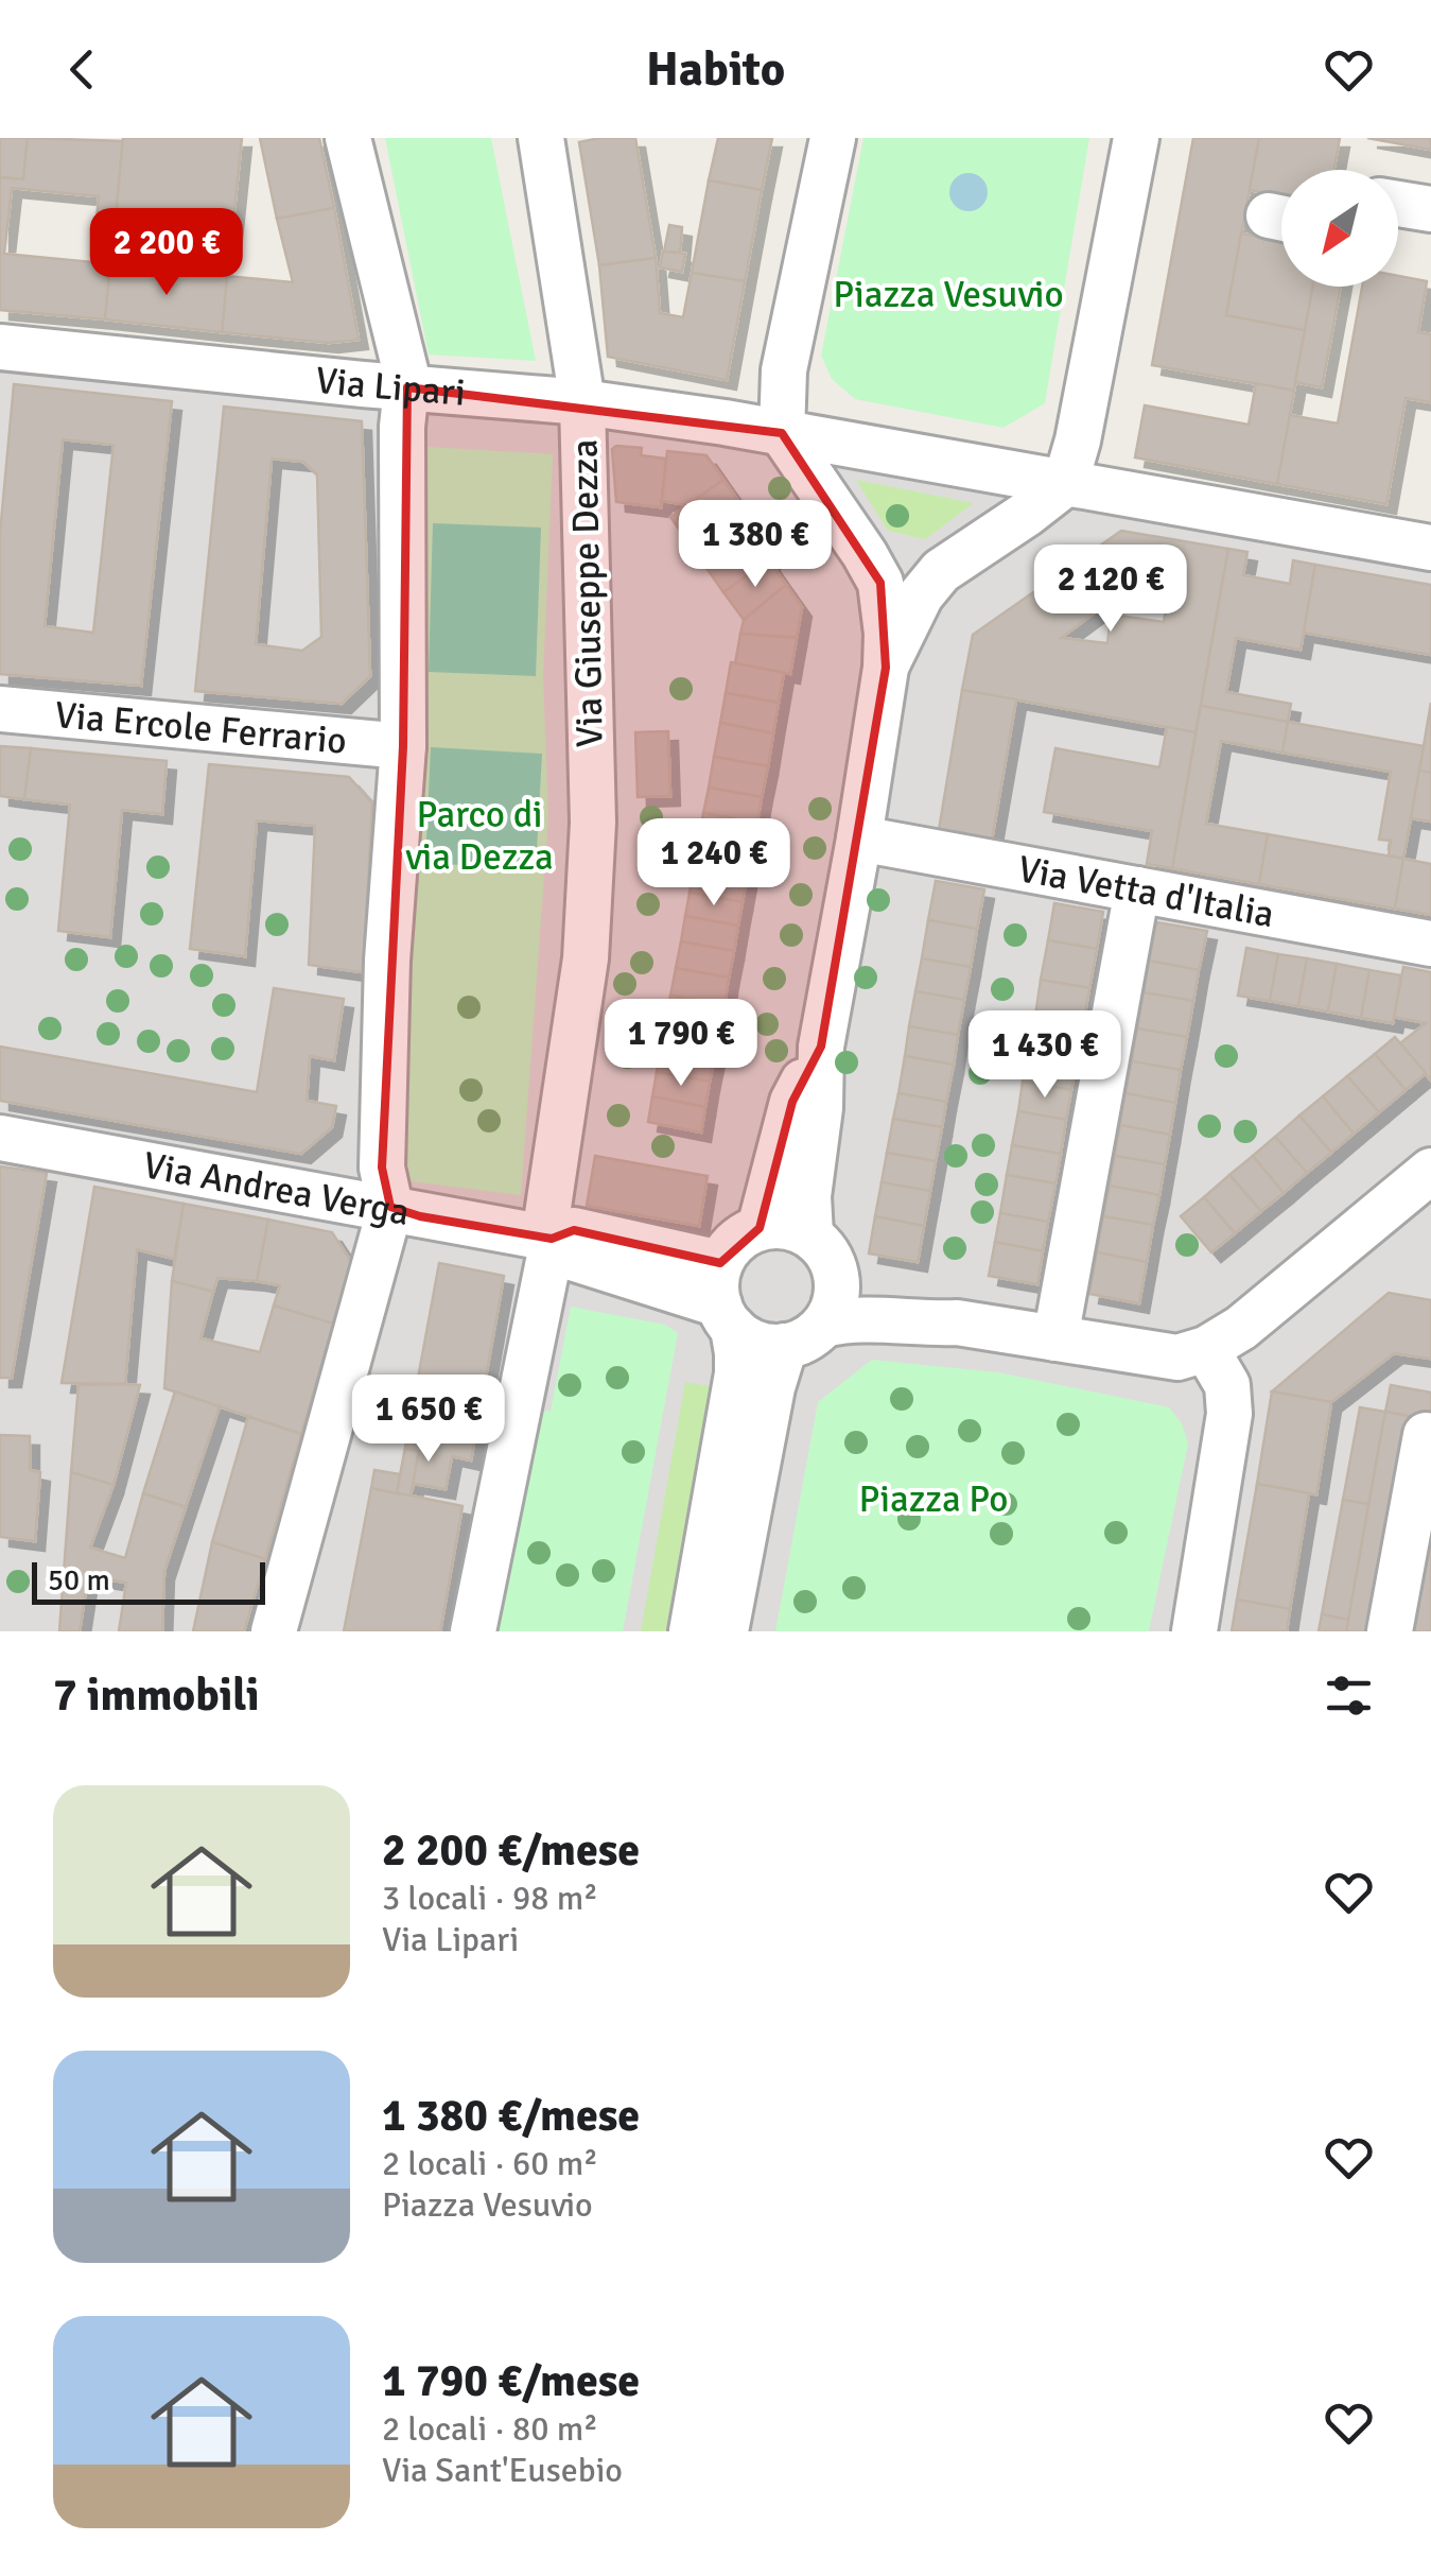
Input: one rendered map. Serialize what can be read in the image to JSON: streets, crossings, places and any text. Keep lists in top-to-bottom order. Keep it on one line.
{"streets":{"street":["Via Lipari","Via Giuseppe Dezza","Via Ercole Ferrario","Via Vetta d'Italia","Via Andrea Verga"]},"crossings":[["Via Lipari","Via Giuseppe Dezza"],["Via Giuseppe Dezza","Via Andrea Verga"]],"parks":["Piazza Vesuvio","Parco di via Dezza","Piazza Po"],"scale_bar":"50 m","north":"bottom left","page":{"header":"Habito","price":["2 200 €","1 380 €","2 120 €","1 240 €","1 790 €","1 430 €","1 650 €"],"scale":"50 m","heading":"7 immobili","list":[{"name":"2 200 €/mese","note":"3 locali · 98 m² · Via Lipari"},{"name":"1 380 €/mese","note":"2 locali · 60 m² · Piazza Vesuvio"},{"name":"1 790 €/mese","note":"2 locali · 80 m² · Via Sant'Eusebio"}]}}
